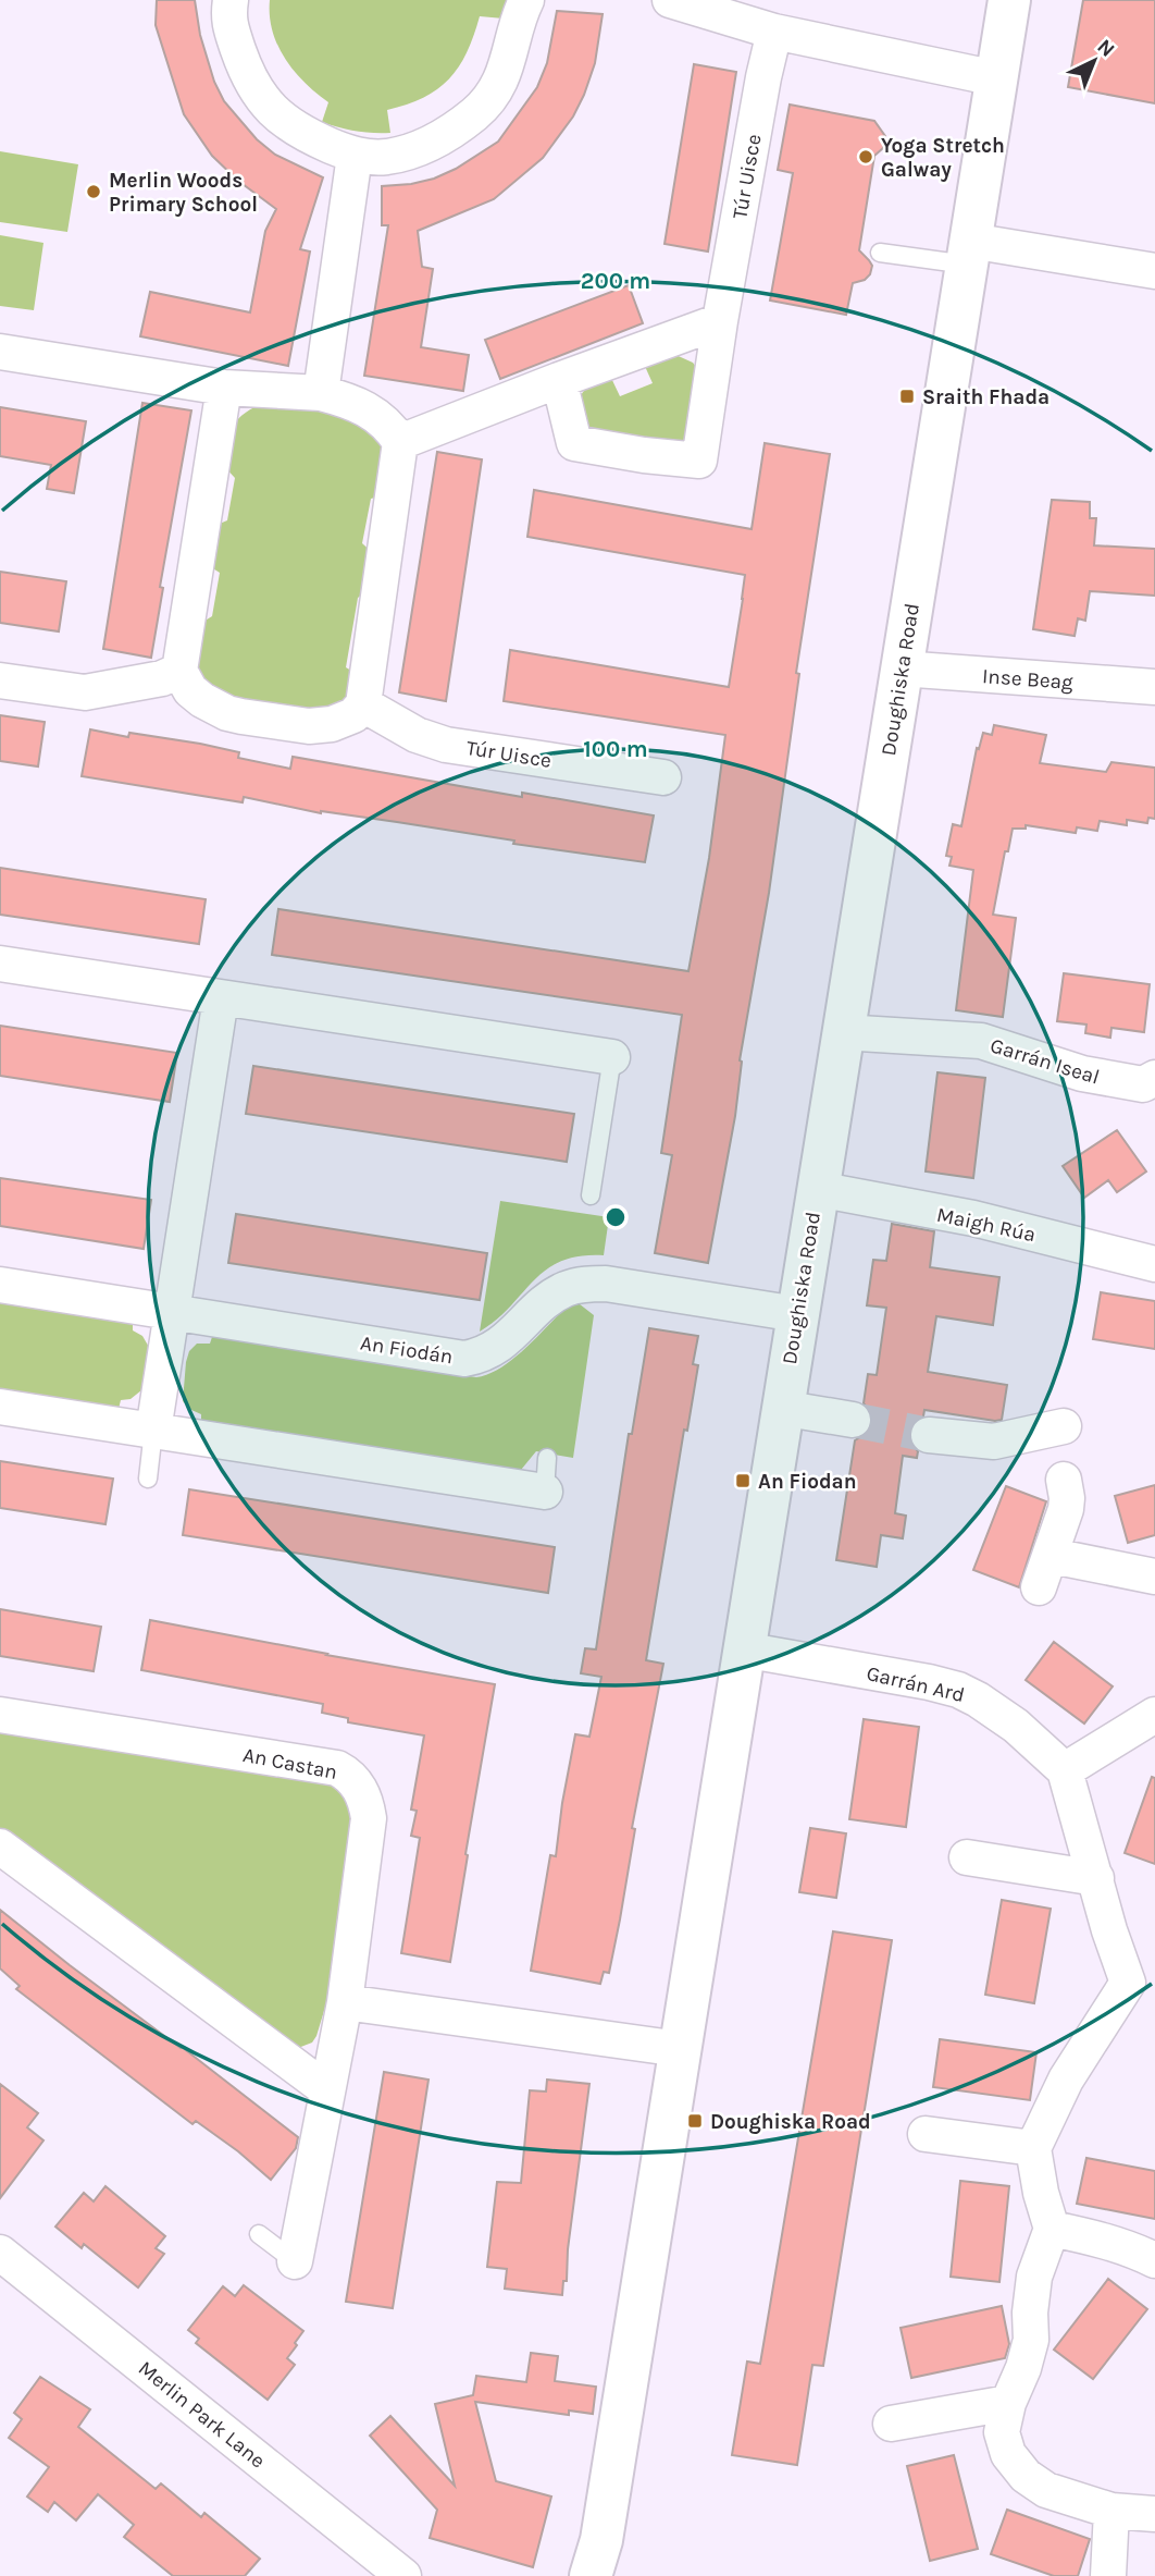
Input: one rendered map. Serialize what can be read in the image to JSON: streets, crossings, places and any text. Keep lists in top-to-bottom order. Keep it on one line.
{"streets":{"street":["Túr Uisce","Inse Beag","Doughiska Road","Garrán Iseal","Maigh Rúa","An Fiodán","Garrán Ard","An Castan","Merlin Park Lane"]},"crossings":[["Inse Beag","Doughiska Road"],["Doughiska Road","Garrán Iseal"],["Doughiska Road","Maigh Rúa"],["Doughiska Road","An Fiodán"],["Doughiska Road","Garrán Ard"]],"places":{"other":["Yoga Stretch Galway","Merlin Woods Primary School"],"transit":["Sraith Fhada","An Fiodan","Doughiska Road"]},"north":"top right","rings":["200 m","100 m"]}
